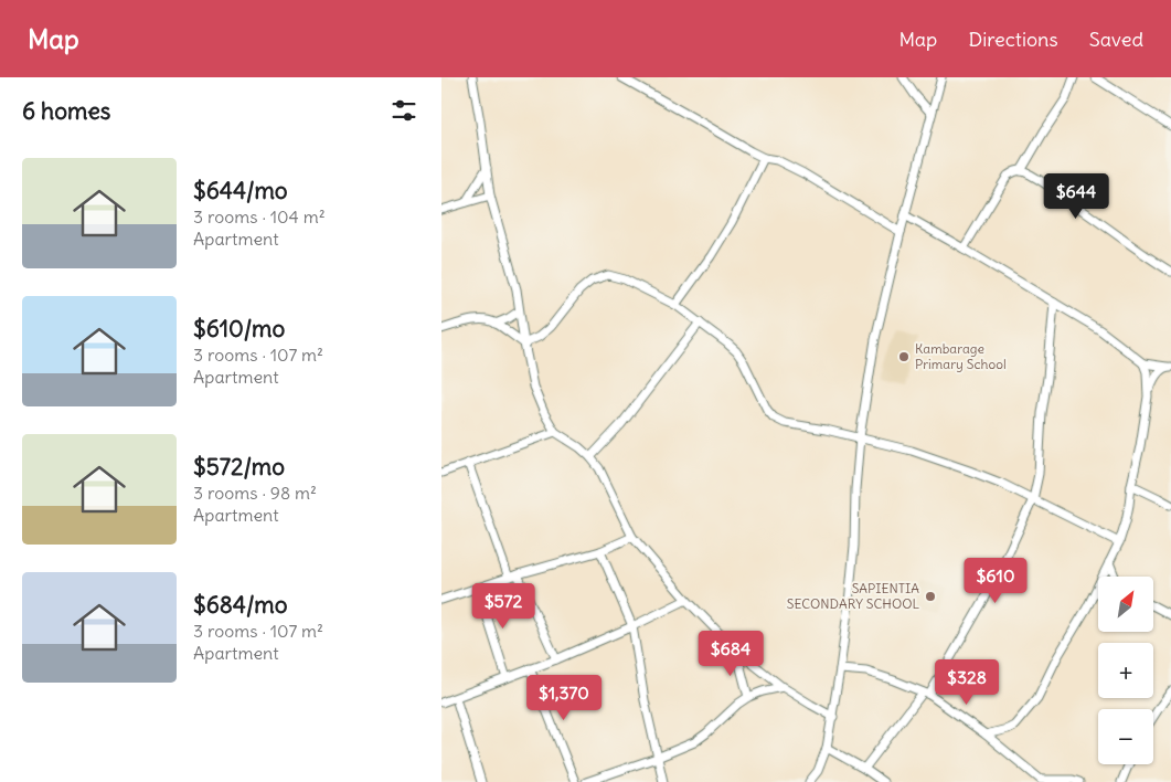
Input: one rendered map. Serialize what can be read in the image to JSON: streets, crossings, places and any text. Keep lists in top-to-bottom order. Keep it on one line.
{"places":["Kambarage Primary School","SAPIENTIA SECONDARY SCHOOL"],"north":"top right","page":{"header":"Map","nav":["Map","Directions","Saved"],"heading":"6 homes","list":[{"name":"$644/mo","note":"3 rooms · 104 m² · Apartment"},{"name":"$610/mo","note":"3 rooms · 107 m² · Apartment"},{"name":"$572/mo","note":"3 rooms · 98 m² · Apartment"},{"name":"$684/mo","note":"3 rooms · 107 m² · Apartment"}],"price":["$644","$610","$572","$684","$328","$1,370"],"map_buttons":["+","−"]}}
